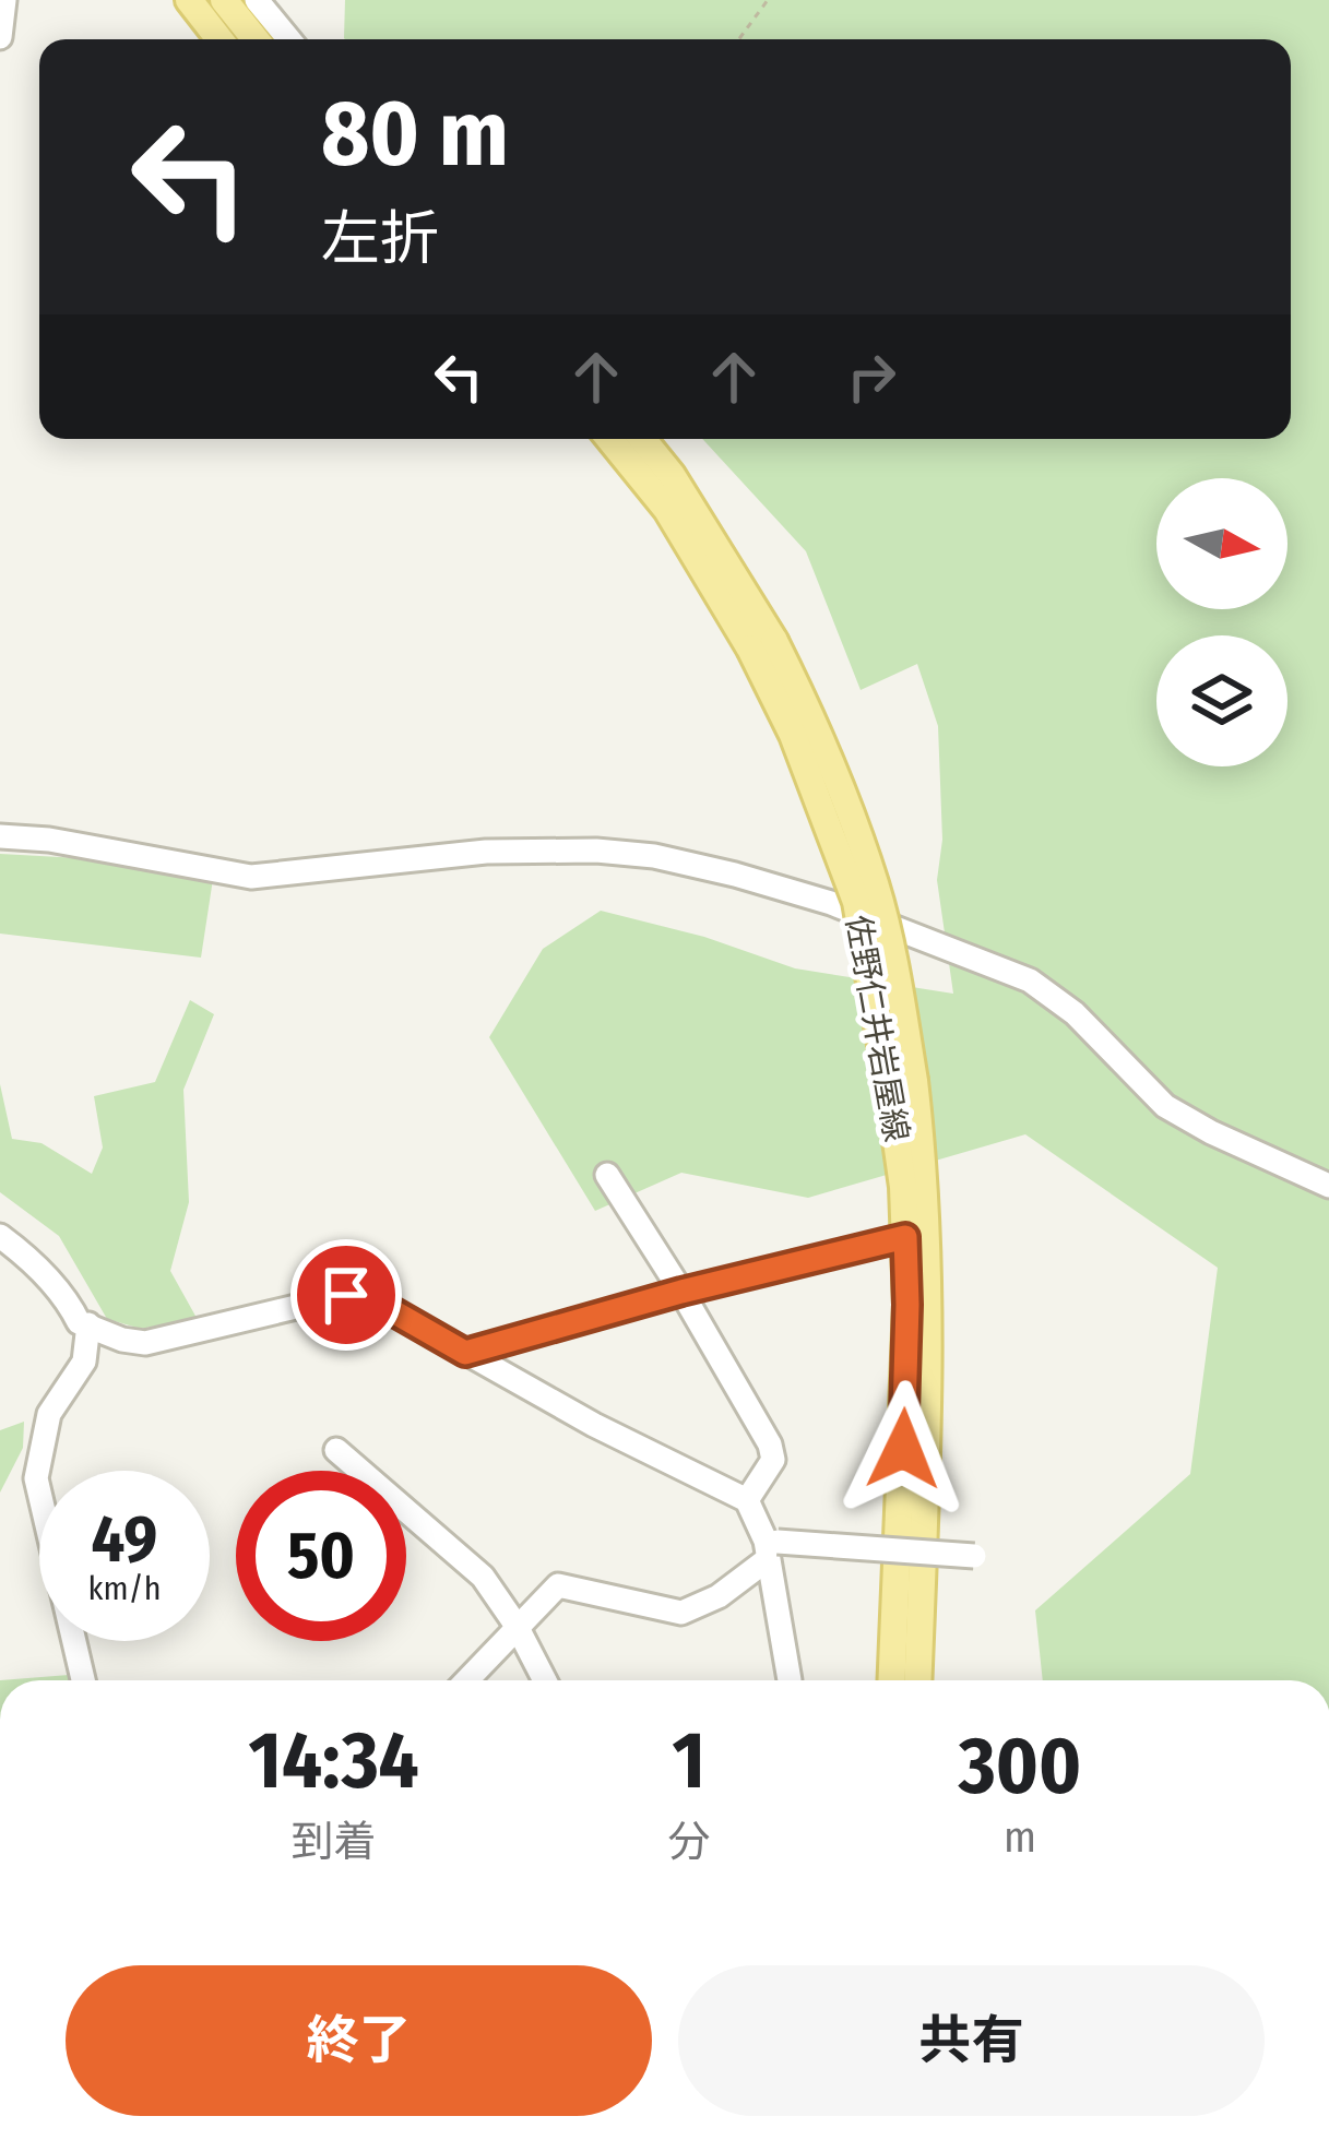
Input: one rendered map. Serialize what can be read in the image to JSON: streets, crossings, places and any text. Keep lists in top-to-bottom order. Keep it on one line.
{"streets":{"main road":["佐野仁井岩屋線"]},"north":"right","page":{"turn":["80 m","左折"],"speed":"49 km/h","limit":"50","eta":["14:34","到着","1","分","300","m"],"buttons":["終了","共有"]}}
